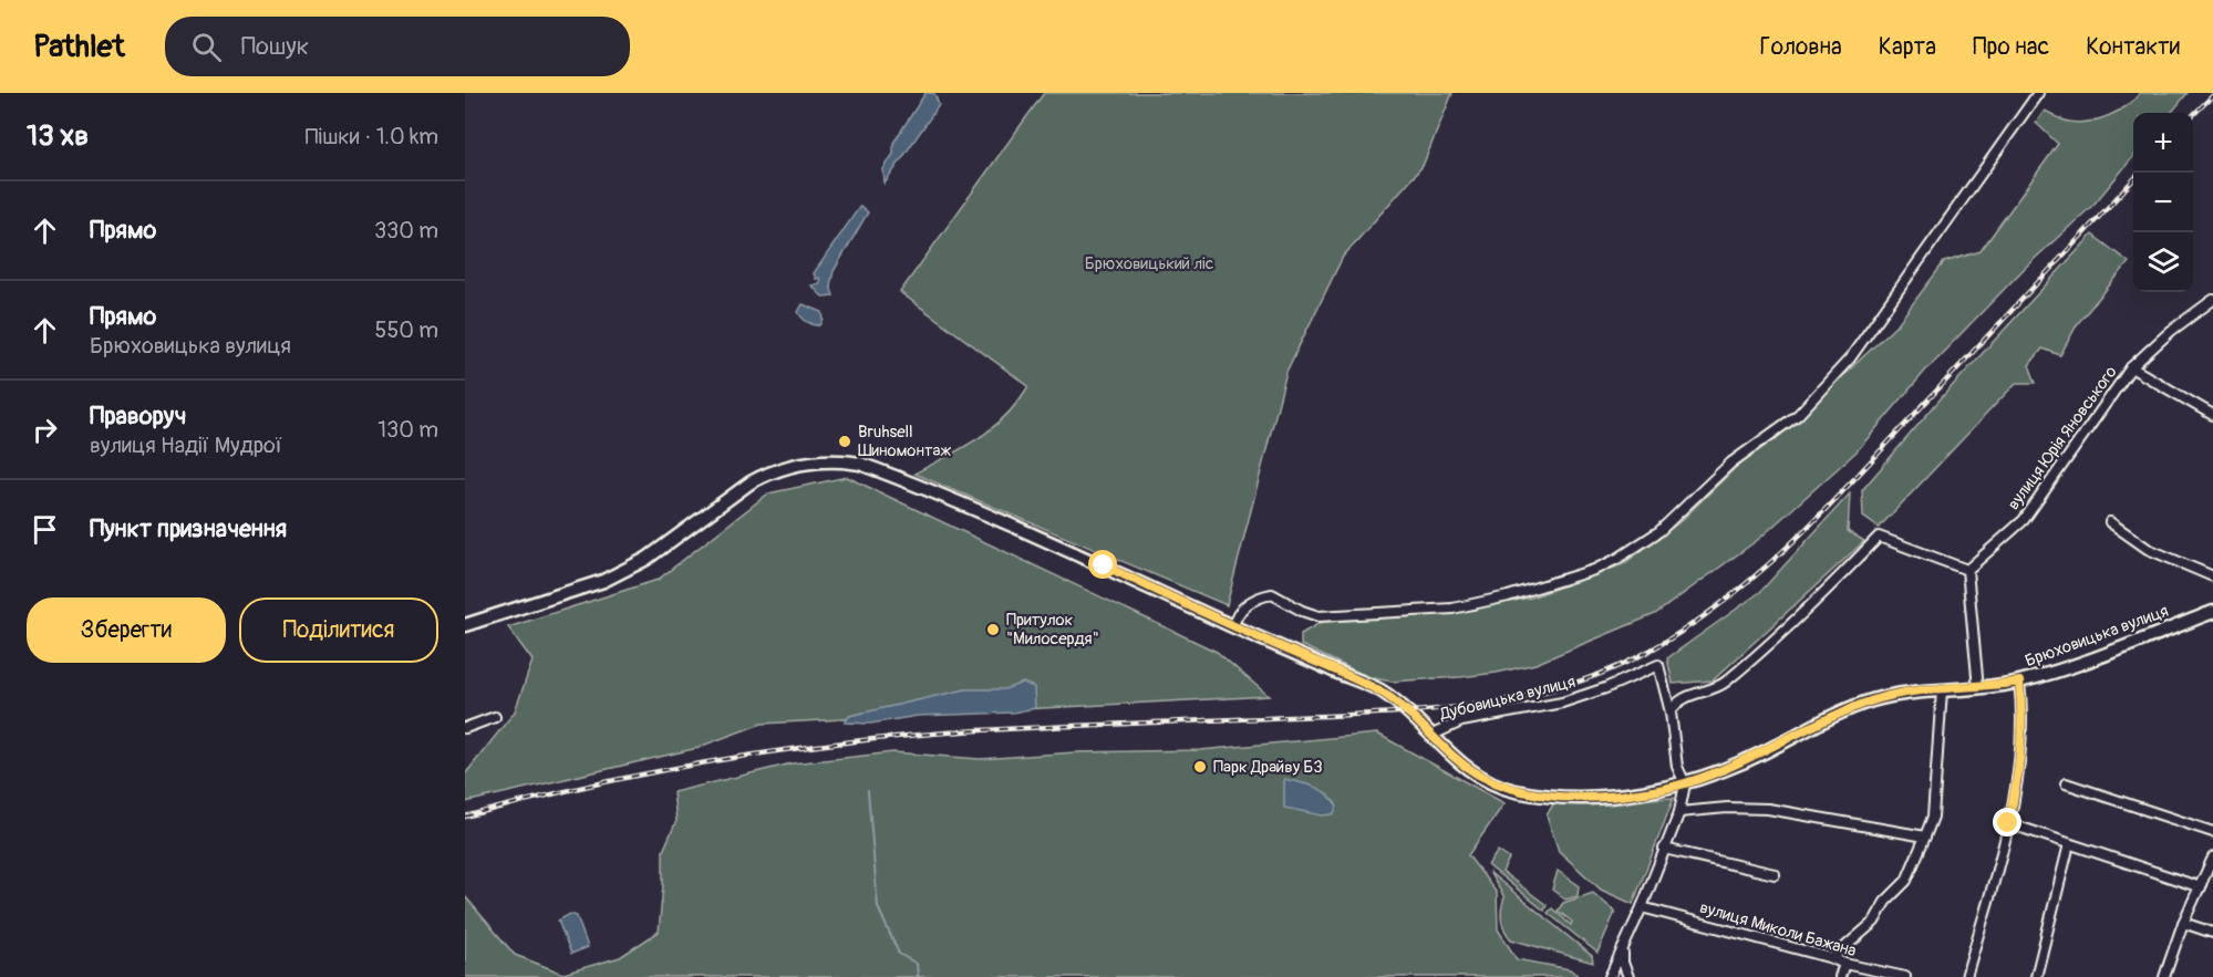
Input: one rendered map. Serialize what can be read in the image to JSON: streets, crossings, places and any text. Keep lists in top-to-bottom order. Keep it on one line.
{"streets":{"main road":["Брюховицька вулиця"],"street":["вулиця Юрія Яновського","Дубовицька вулиця","вулиця Миколи Бажана"]},"crossings":[["Брюховицька вулиця","Дубовицька вулиця"]],"parks":["Брюховицький ліс"],"places":["Bruhsell Шиномонтаж","Притулок \"Милосердя\"","Парк Драйву Б3"],"page":{"header":"Pathlet","search":"Пошук","nav":["Головна","Карта","Про нас","Контакти"],"heading":["13 хв","Пішки · 1.0 km"],"map_buttons":["+","−"],"list":[["Прямо","330 m"],["Прямо","Брюховицька вулиця","550 m"],["Праворуч","вулиця Надії Мудрої","130 m"],"Пункт призначення"],"buttons":["Зберегти","Поділитися"]}}
